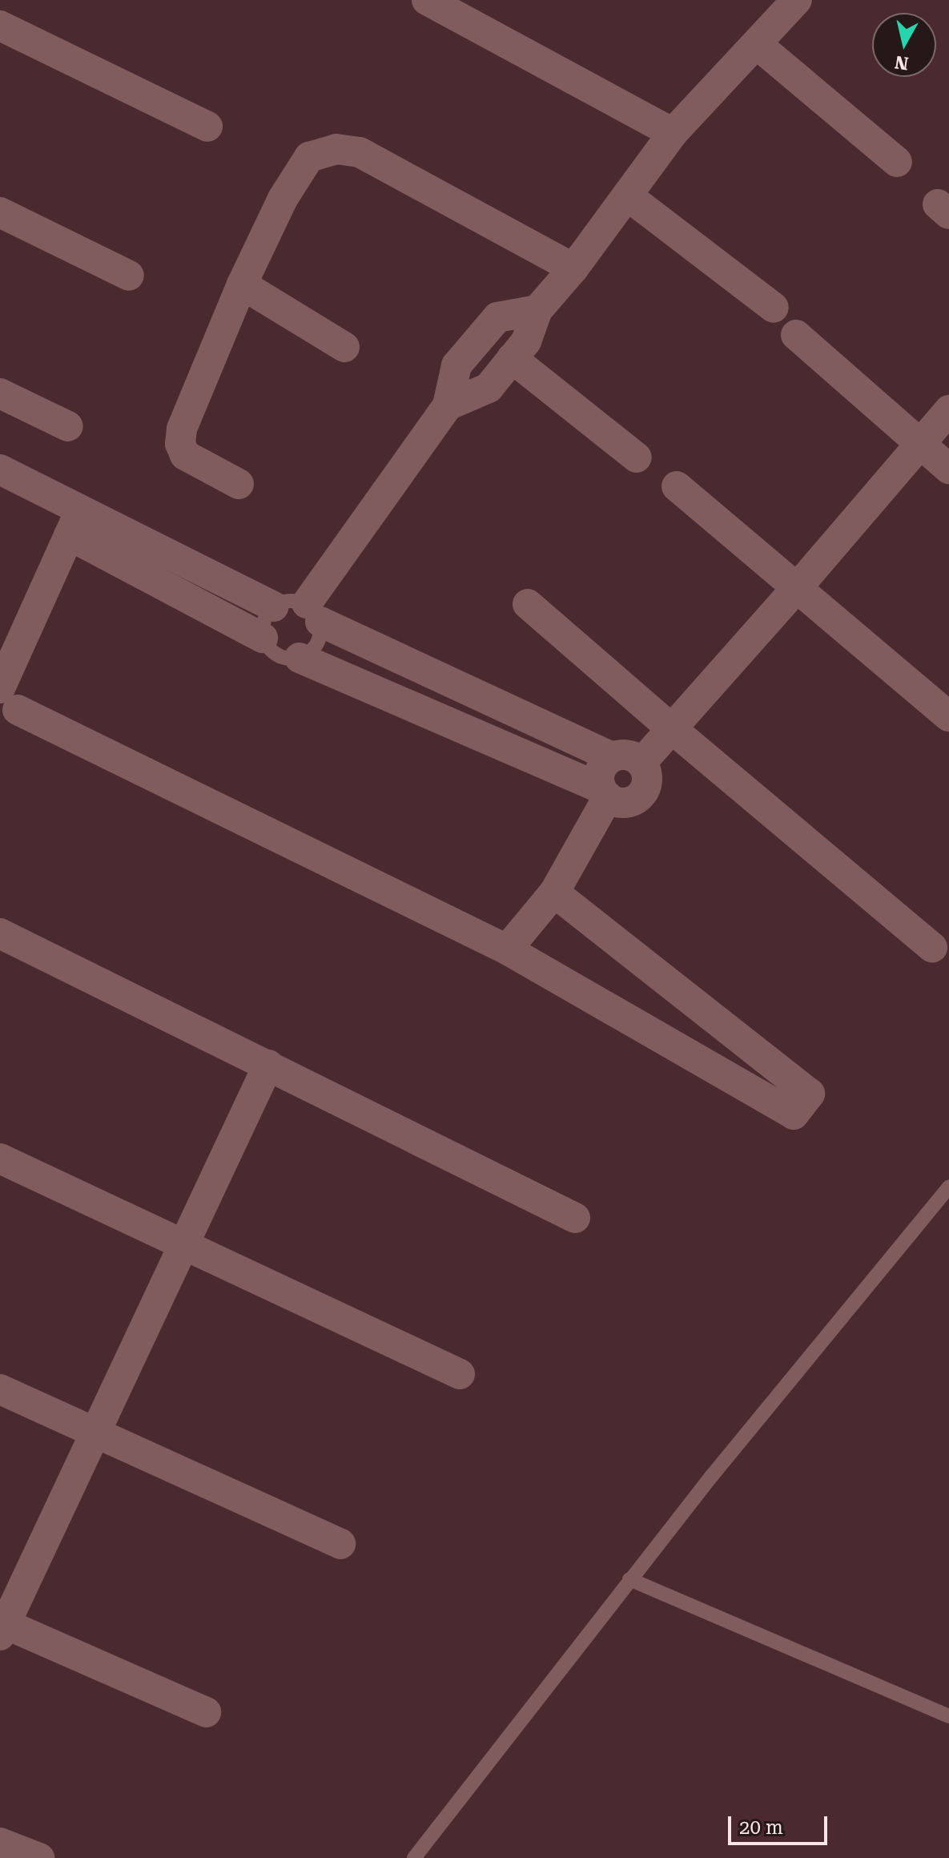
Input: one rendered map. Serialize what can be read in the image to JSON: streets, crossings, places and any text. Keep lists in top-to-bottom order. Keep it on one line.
{"scale_bar":"20 m","north":"bottom"}
